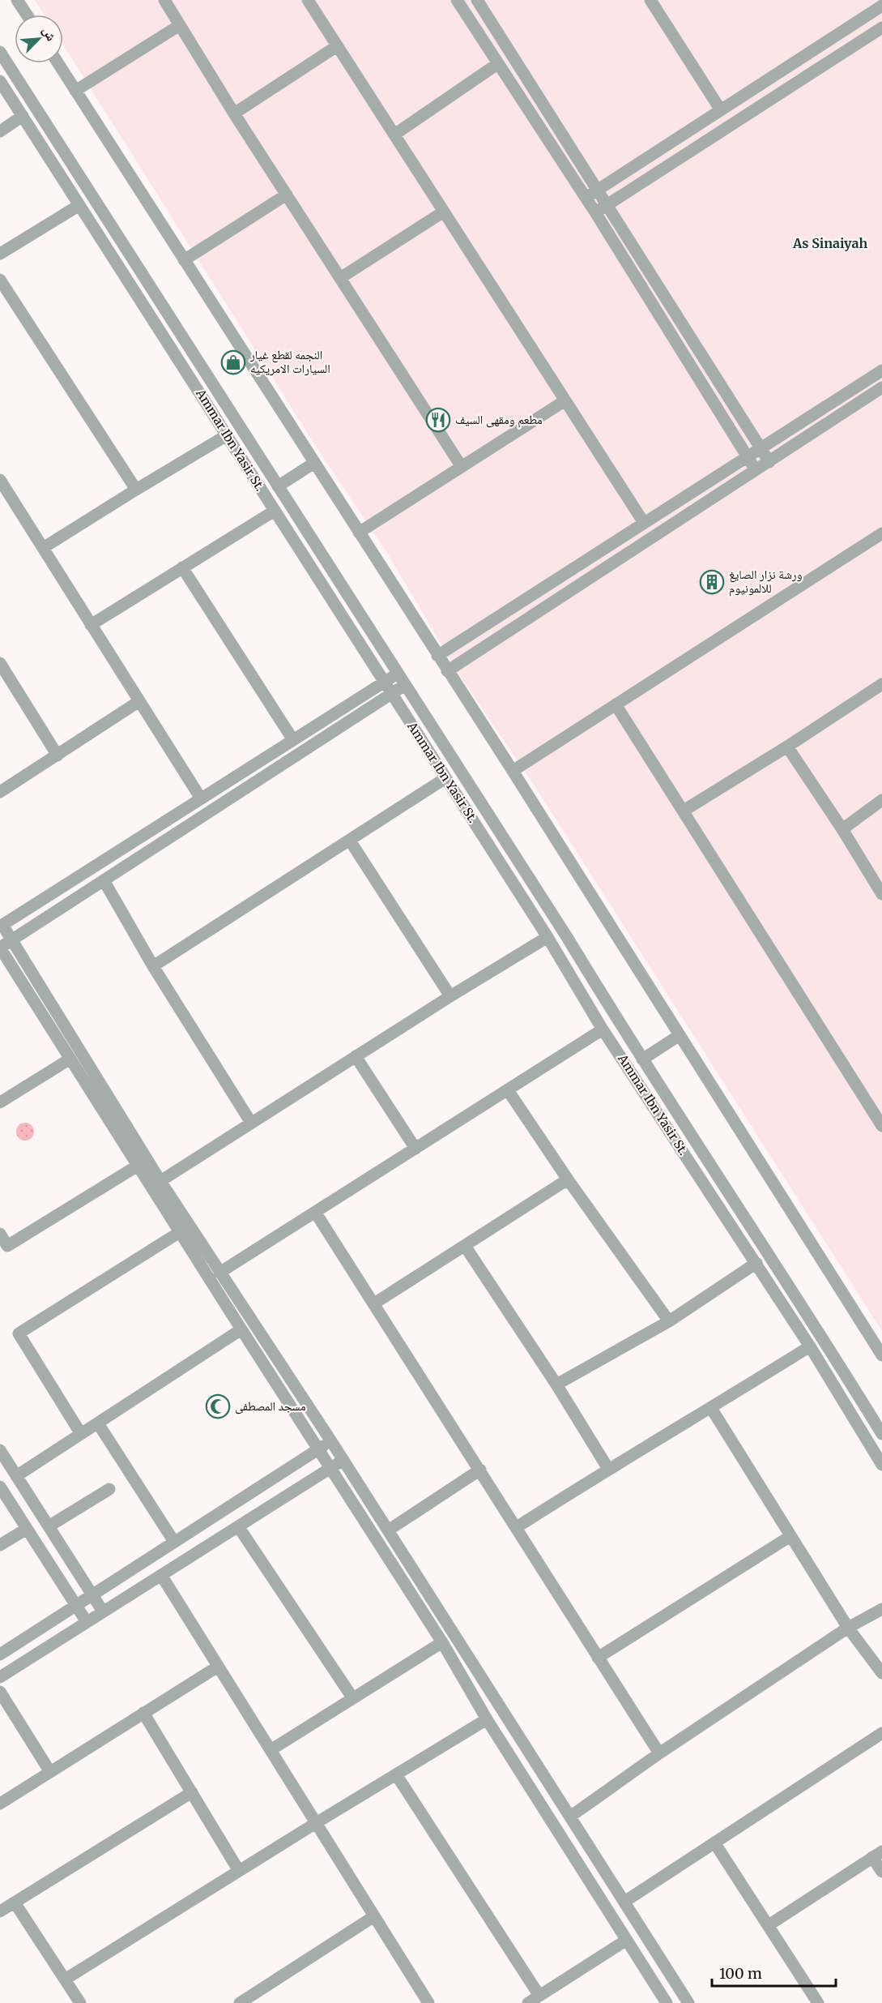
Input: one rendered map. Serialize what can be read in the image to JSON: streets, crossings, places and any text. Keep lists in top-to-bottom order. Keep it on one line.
{"streets":{"street":["Ammar Ibn Yasir St."]},"districts":["As Sinaiyah"],"places":{"shop":["النجمه لقطع غيار السيارات الامريكيه"],"restaurant":["مطعم ومقهى السيف"],"building":["ورشة نزار الصايغ للالمونيوم"],"mosque":["مسجد المصطفى"]},"scale_bar":"100 m","north":"top right"}
